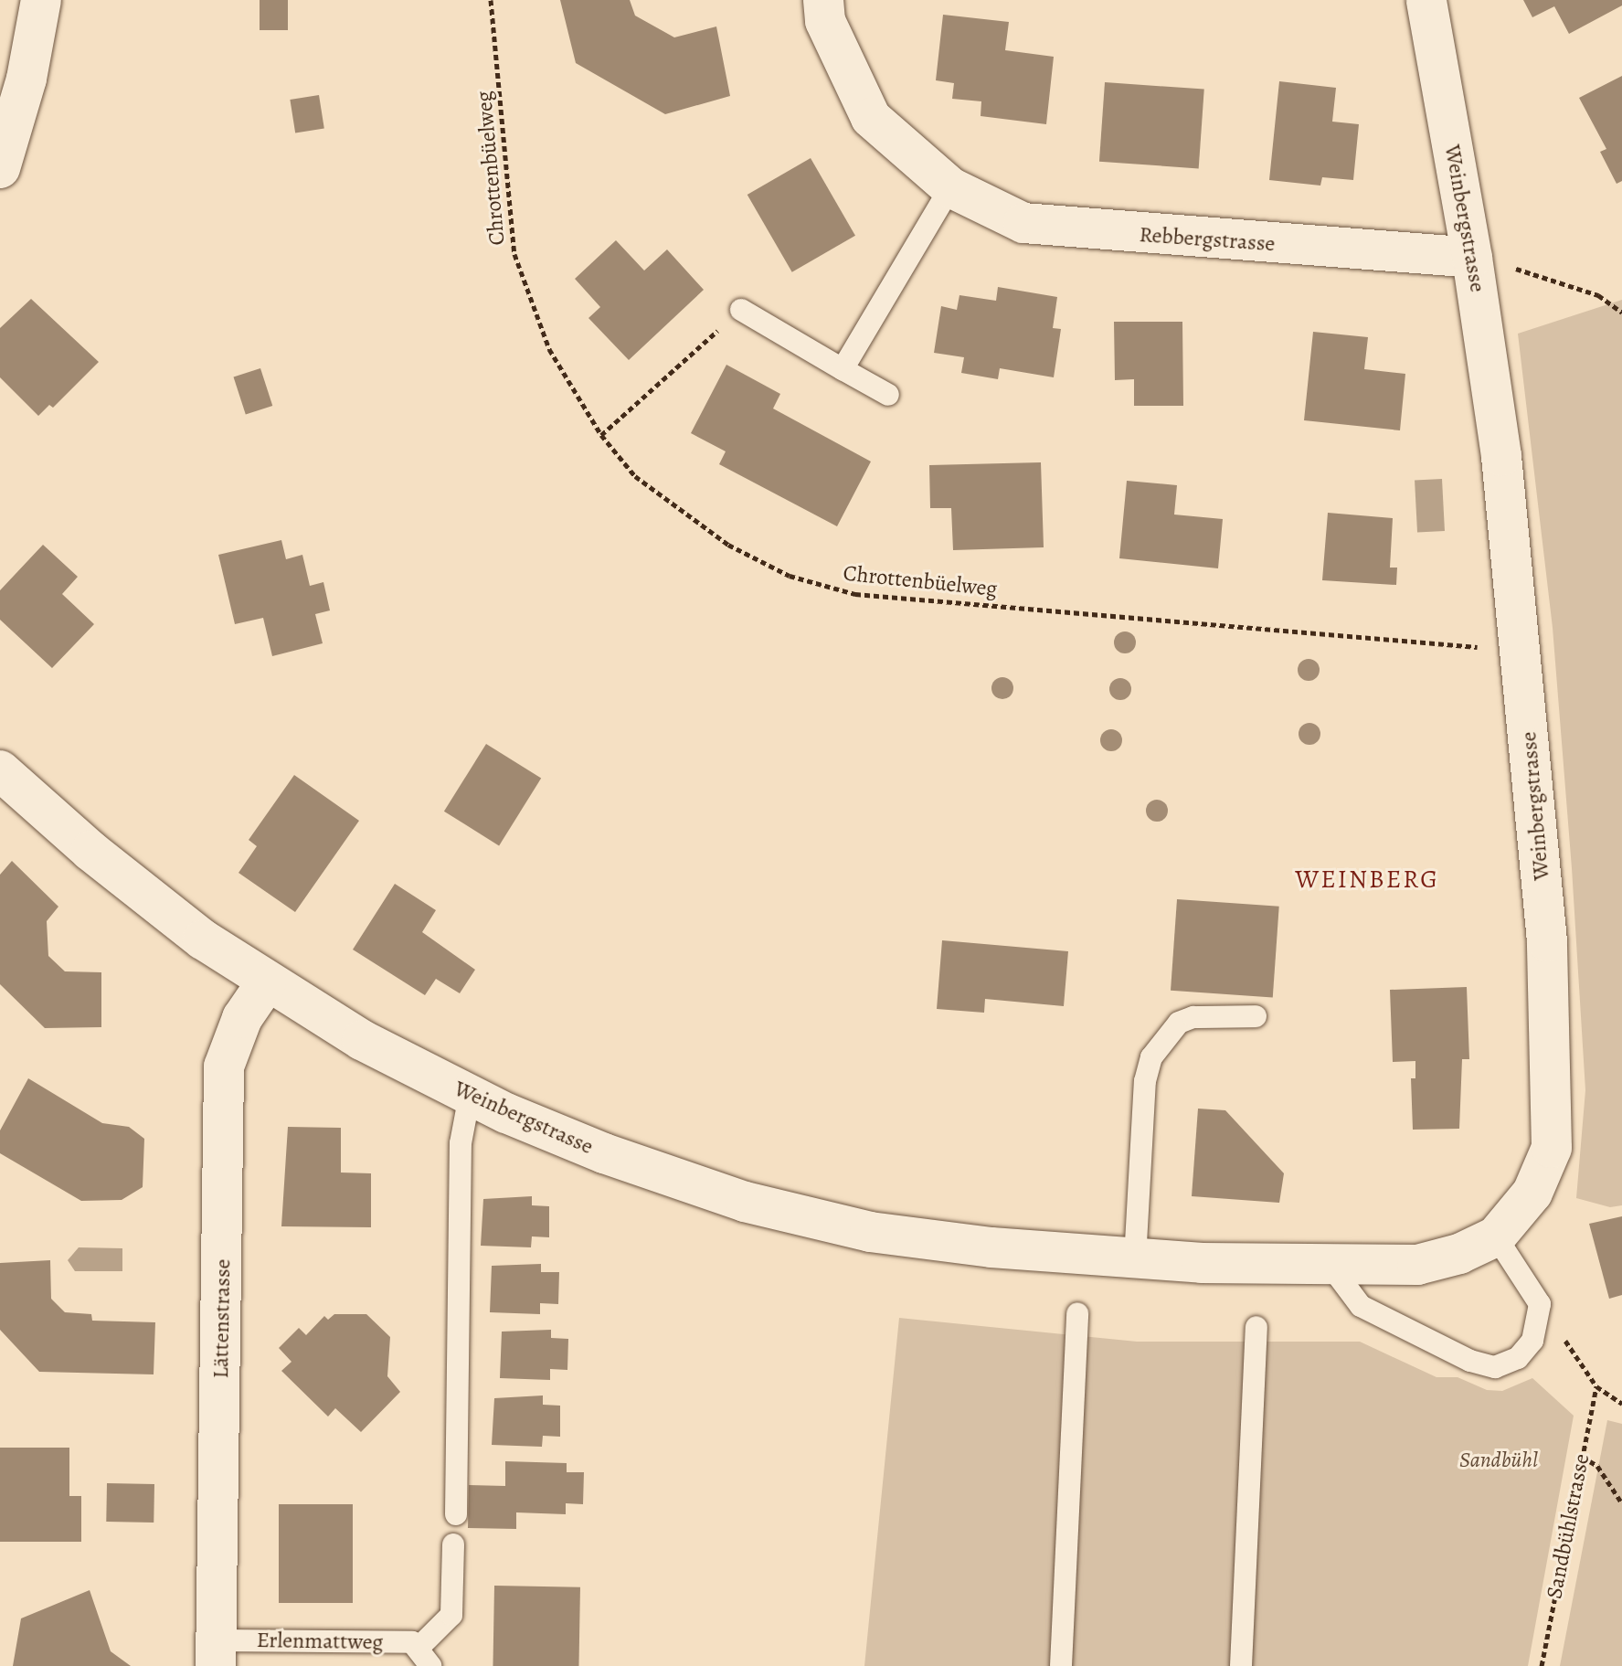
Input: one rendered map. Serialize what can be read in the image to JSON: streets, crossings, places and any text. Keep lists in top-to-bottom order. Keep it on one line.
{"streets":{"street":["Weinbergstrasse","Rebbergstrasse","Lättenstrasse"],"lane":["Erlenmattweg"],"path":["Chrottenbüelweg","Sandbühlstrasse"]},"crossings":[["Chrottenbüelweg","Weinbergstrasse"],["Weinbergstrasse","Rebbergstrasse"],["Weinbergstrasse","Lättenstrasse"],["Lättenstrasse","Erlenmattweg"]],"districts":["WEINBERG"],"parks":["Sandbühl"]}
